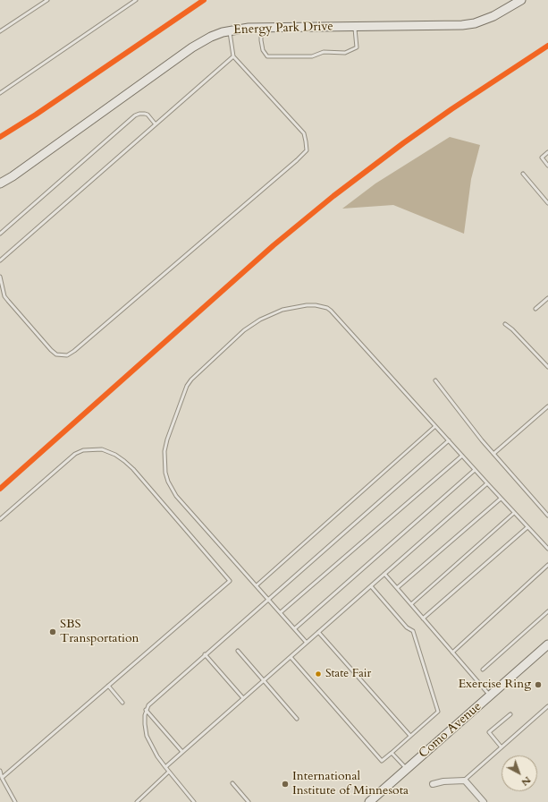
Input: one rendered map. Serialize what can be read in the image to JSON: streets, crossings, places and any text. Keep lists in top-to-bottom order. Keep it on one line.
{"streets":{"street":["Energy Park Drive","Como Avenue"]},"places":["SBS Transportation","State Fair","Exercise Ring","International Institute of Minnesota"],"north":"bottom right"}
